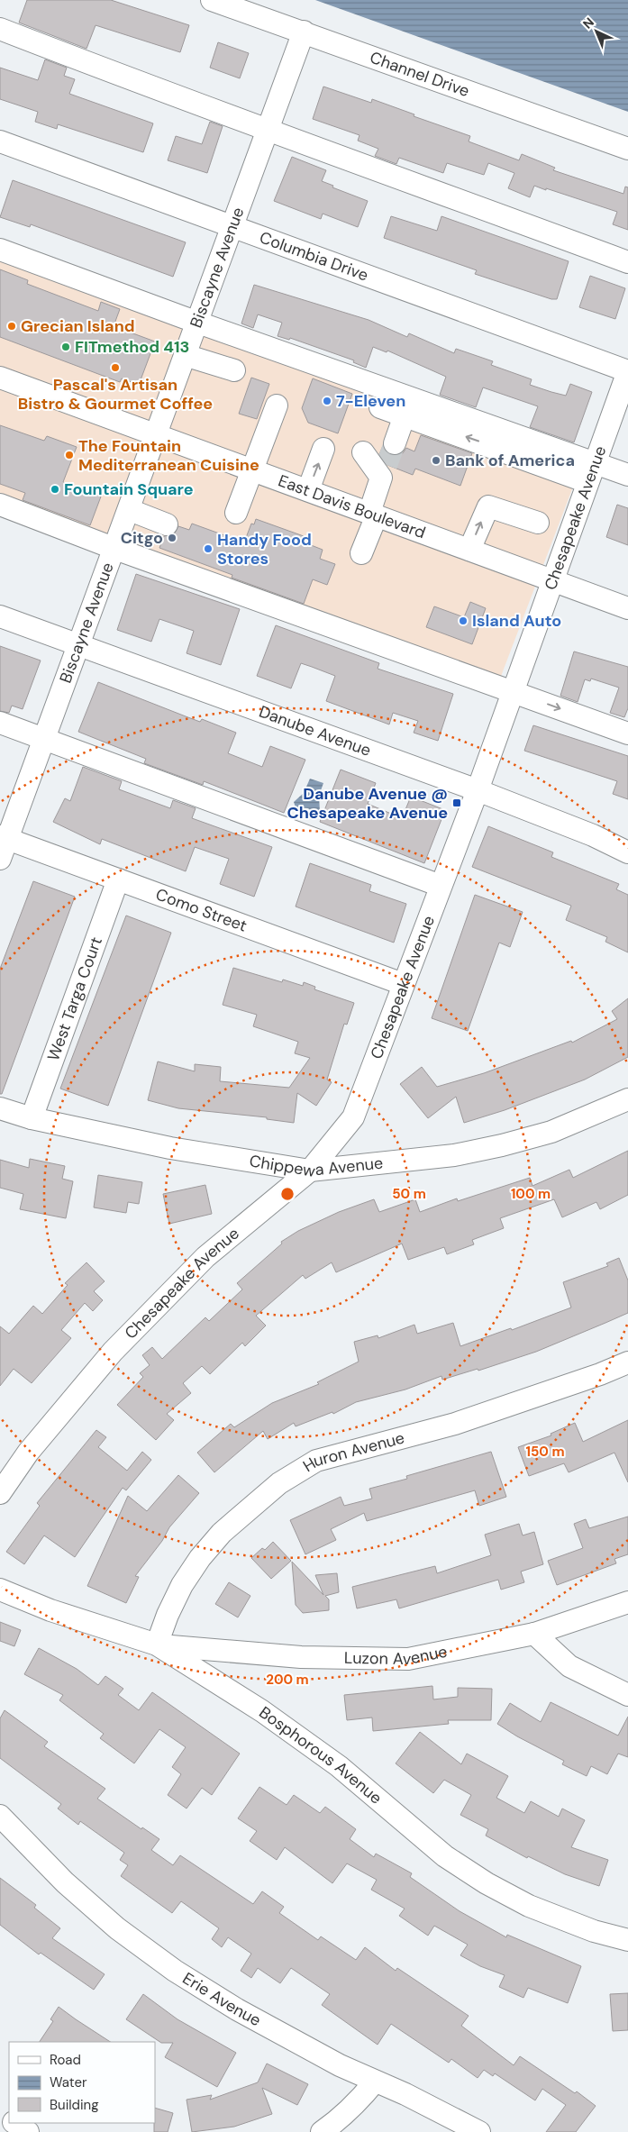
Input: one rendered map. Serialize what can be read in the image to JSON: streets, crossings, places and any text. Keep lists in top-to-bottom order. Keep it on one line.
{"streets":{"street":["Channel Drive","Columbia Drive","Biscayne Avenue","East Davis Boulevard","Chesapeake Avenue","Danube Avenue","Como Street","West Targa Court","Chippewa Avenue","Huron Avenue","Luzon Avenue","Bosphorous Avenue","Erie Avenue"]},"crossings":[["Channel Drive","Biscayne Avenue"],["Columbia Drive","Biscayne Avenue"],["Columbia Drive","Chesapeake Avenue"],["Biscayne Avenue","East Davis Boulevard"],["Biscayne Avenue","Danube Avenue"],["Biscayne Avenue","Como Street"],["East Davis Boulevard","Chesapeake Avenue"],["Chesapeake Avenue","Danube Avenue"],["Chesapeake Avenue","Como Street"],["Chesapeake Avenue","Chippewa Avenue"],["Como Street","West Targa Court"],["West Targa Court","Chippewa Avenue"],["Huron Avenue","Luzon Avenue"],["Huron Avenue","Bosphorous Avenue"],["Luzon Avenue","Bosphorous Avenue"]],"places":{"other":["Grecian Island","FITmethod 413","Pascal's Artisan Bistro & Gourmet Coffee","7-Eleven","The Fountain Mediterranean Cuisine","Bank of America","Fountain Square","Citgo","Handy Food Stores","Island Auto"],"transit":["Danube Avenue @ Chesapeake Avenue"]},"legend":["Road","Water","Building"],"north":"top left","rings":["50 m","100 m","150 m","200 m"]}
